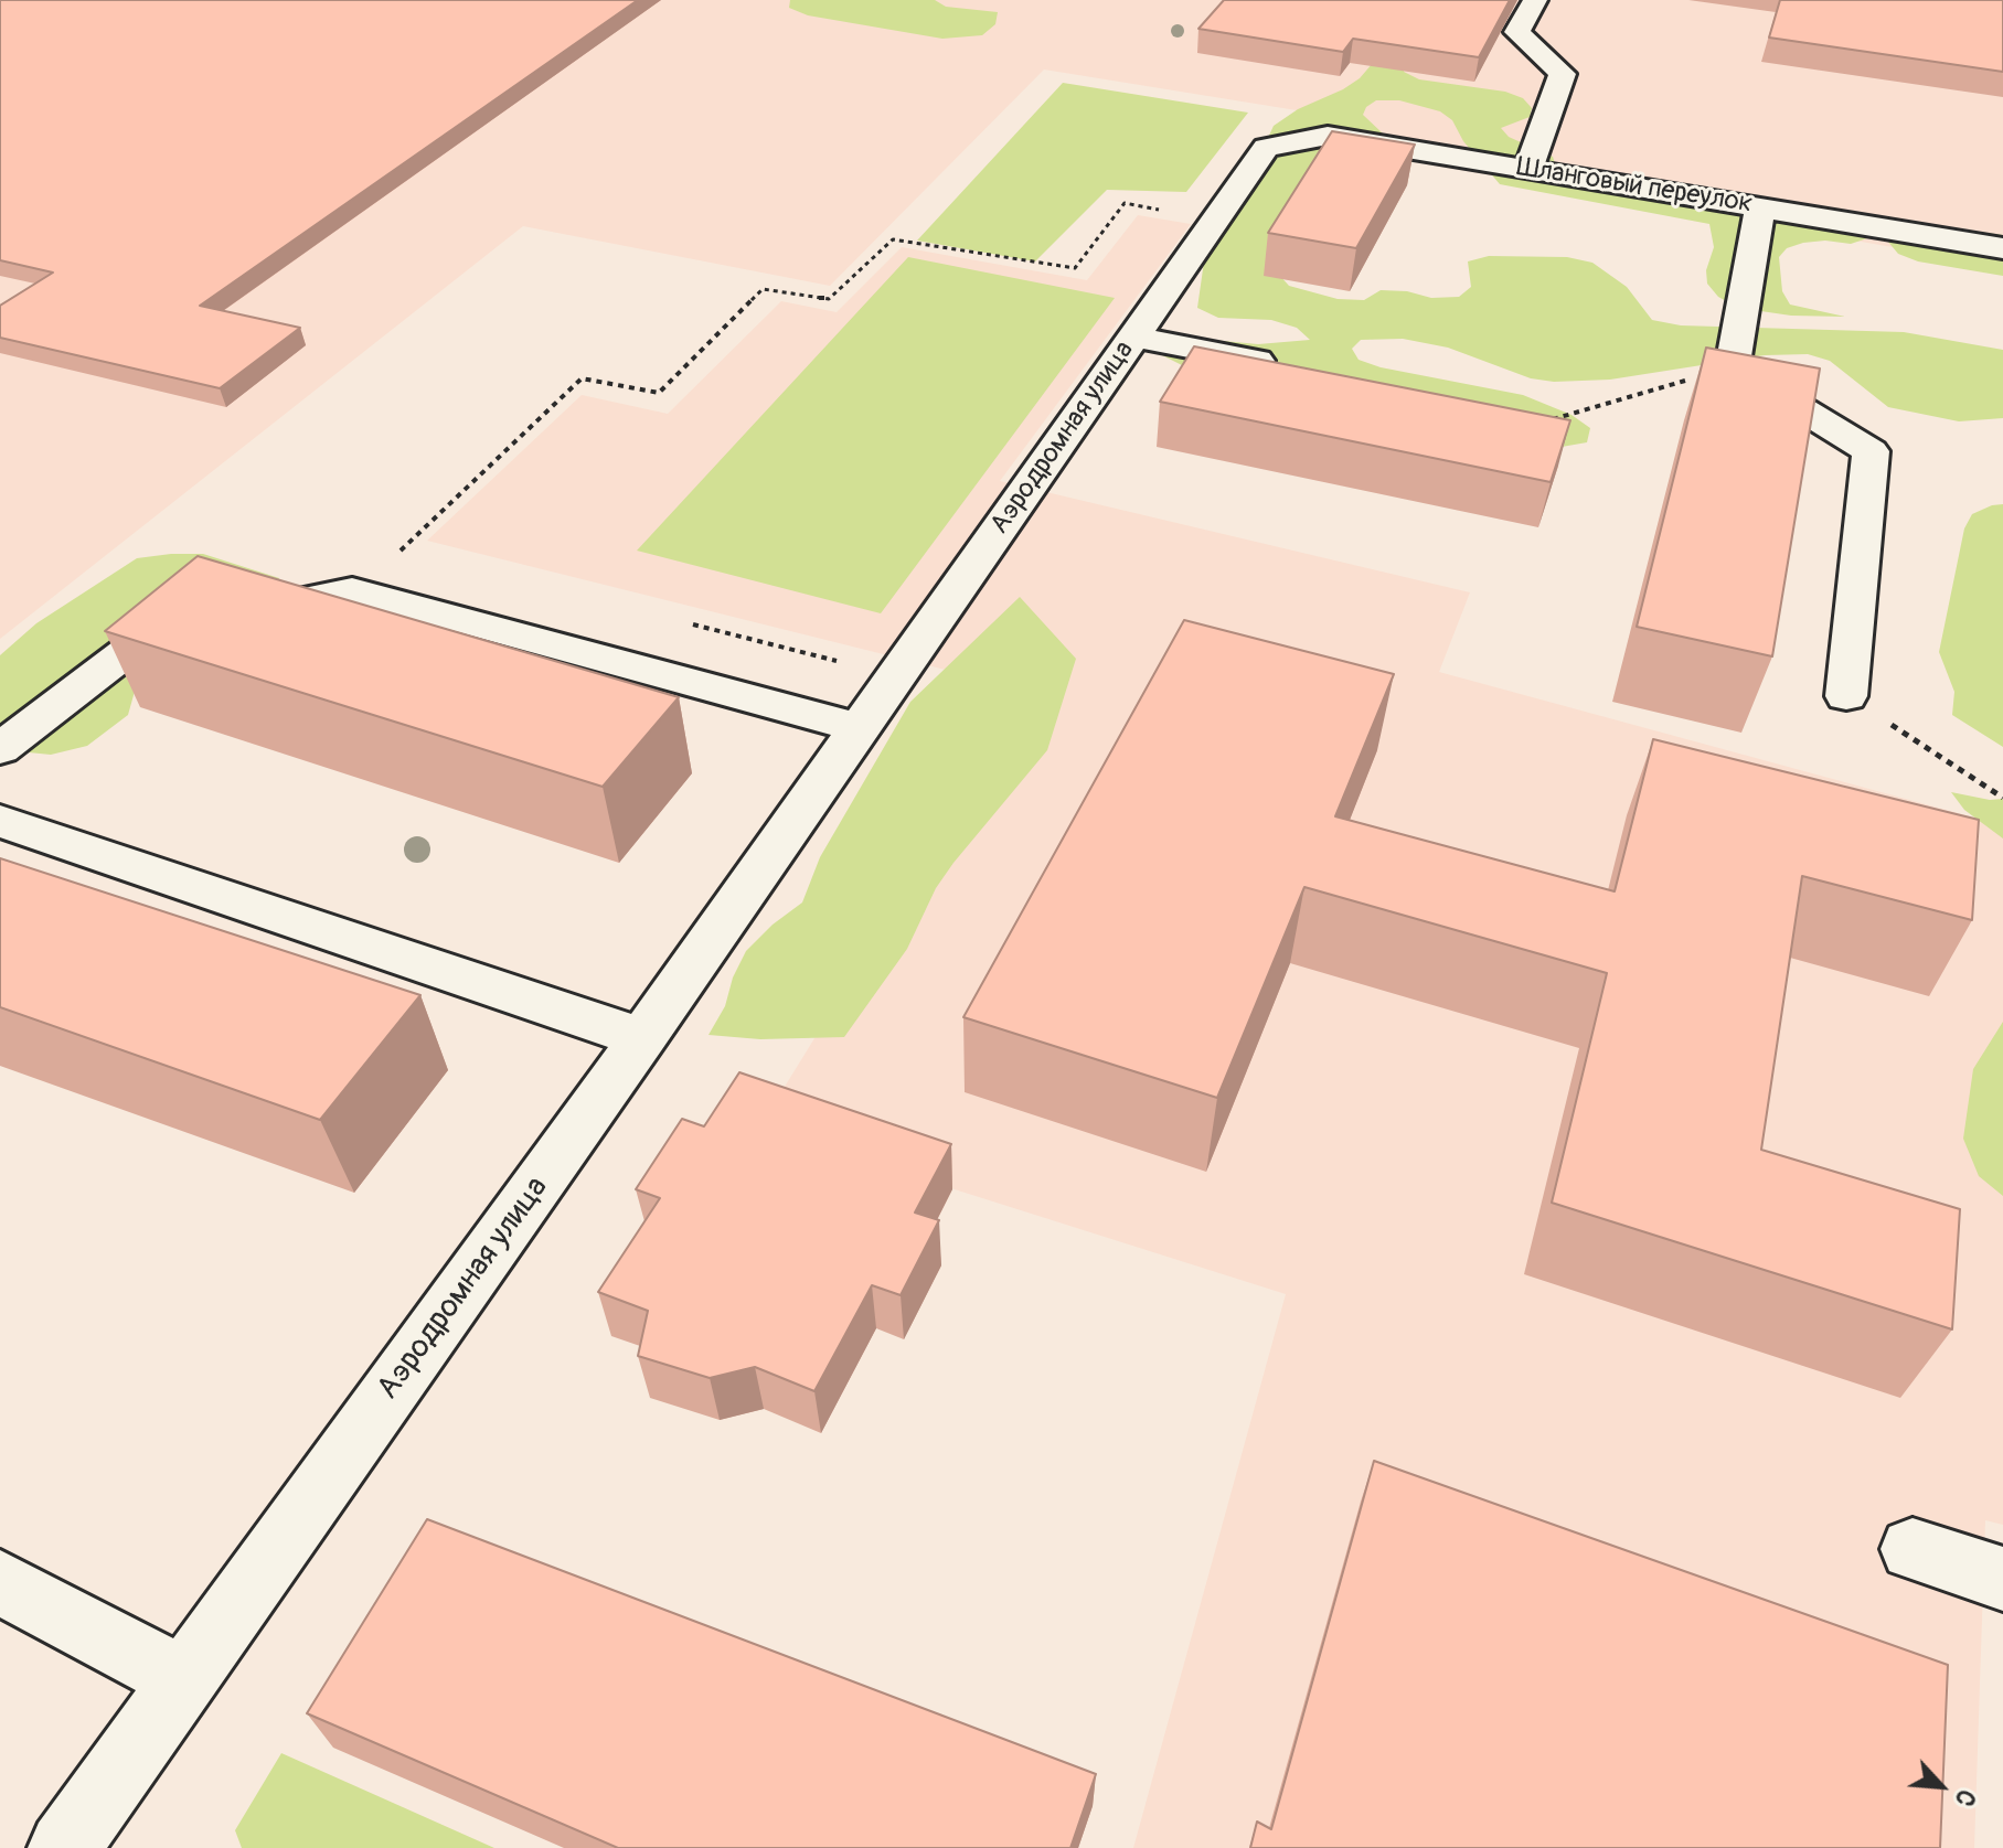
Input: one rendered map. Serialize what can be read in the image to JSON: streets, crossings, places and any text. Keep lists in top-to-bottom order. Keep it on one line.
{"streets":{"street":["Шланговый переулок","Аэродромная улица"]},"crossings":[["Шланговый переулок","Аэродромная улица"]],"north":"bottom right"}
